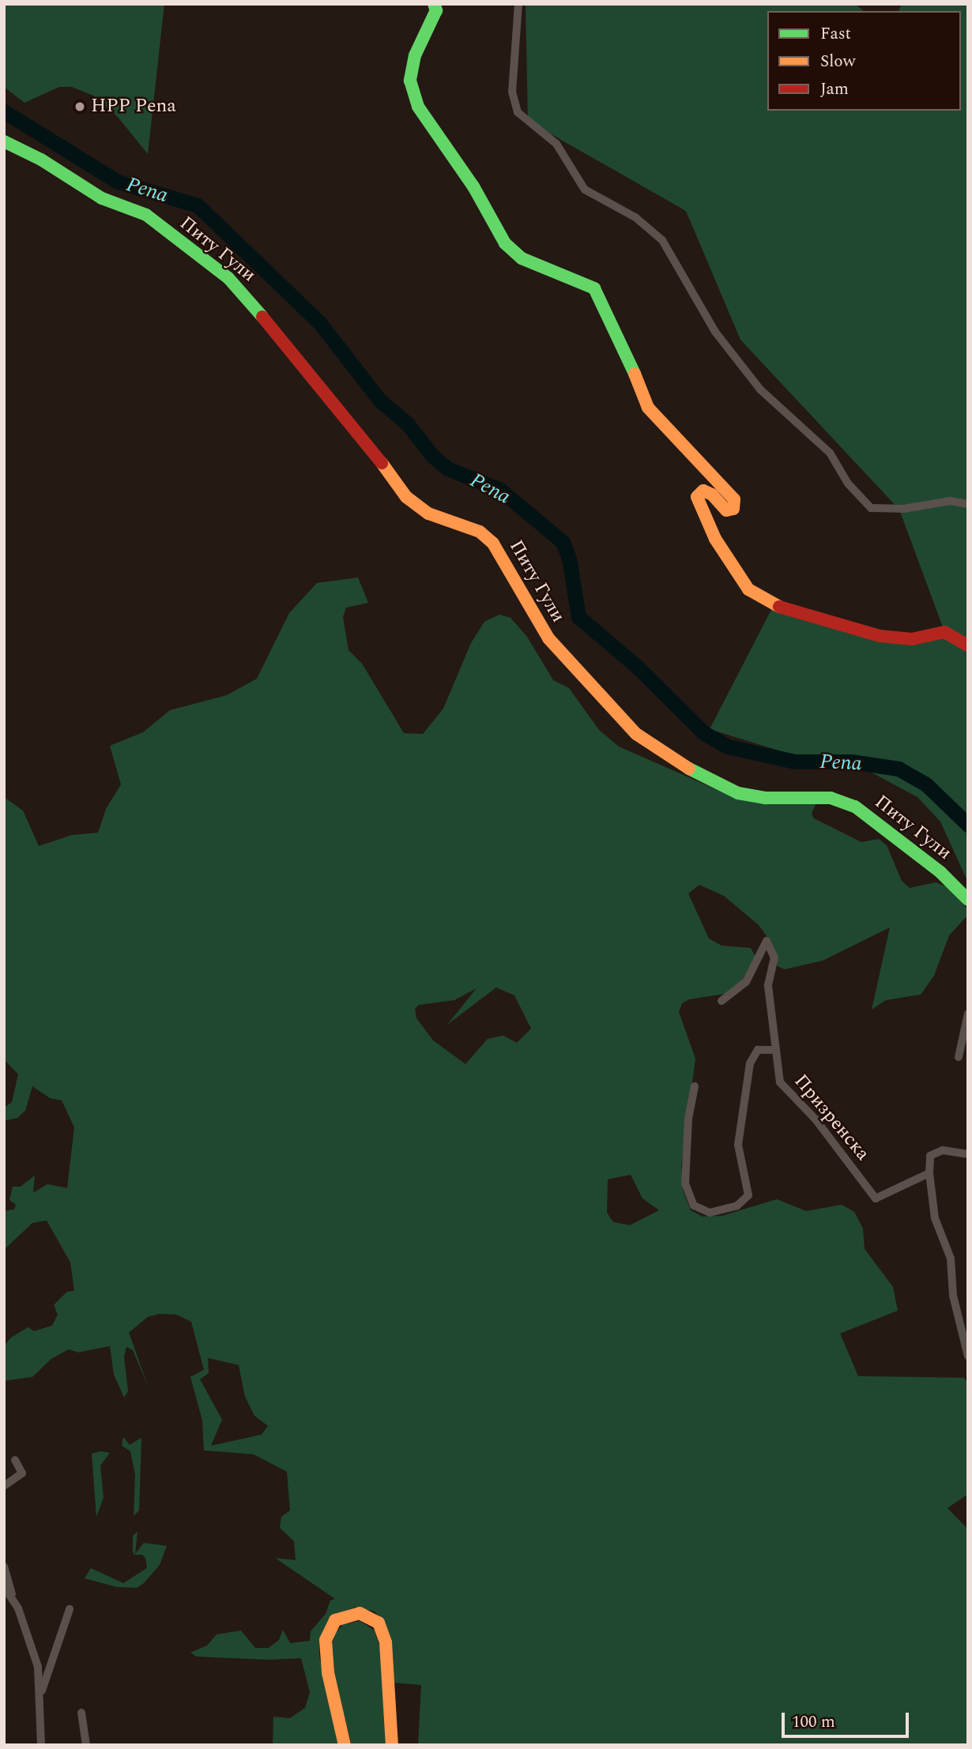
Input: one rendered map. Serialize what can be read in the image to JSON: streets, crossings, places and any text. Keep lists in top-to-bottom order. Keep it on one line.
{"streets":{"street":["Питу Гули","Призренска"]},"water":["Pena"],"places":["HPP Pena"],"legend":["Fast","Slow","Jam"],"scale_bar":"100 m"}
